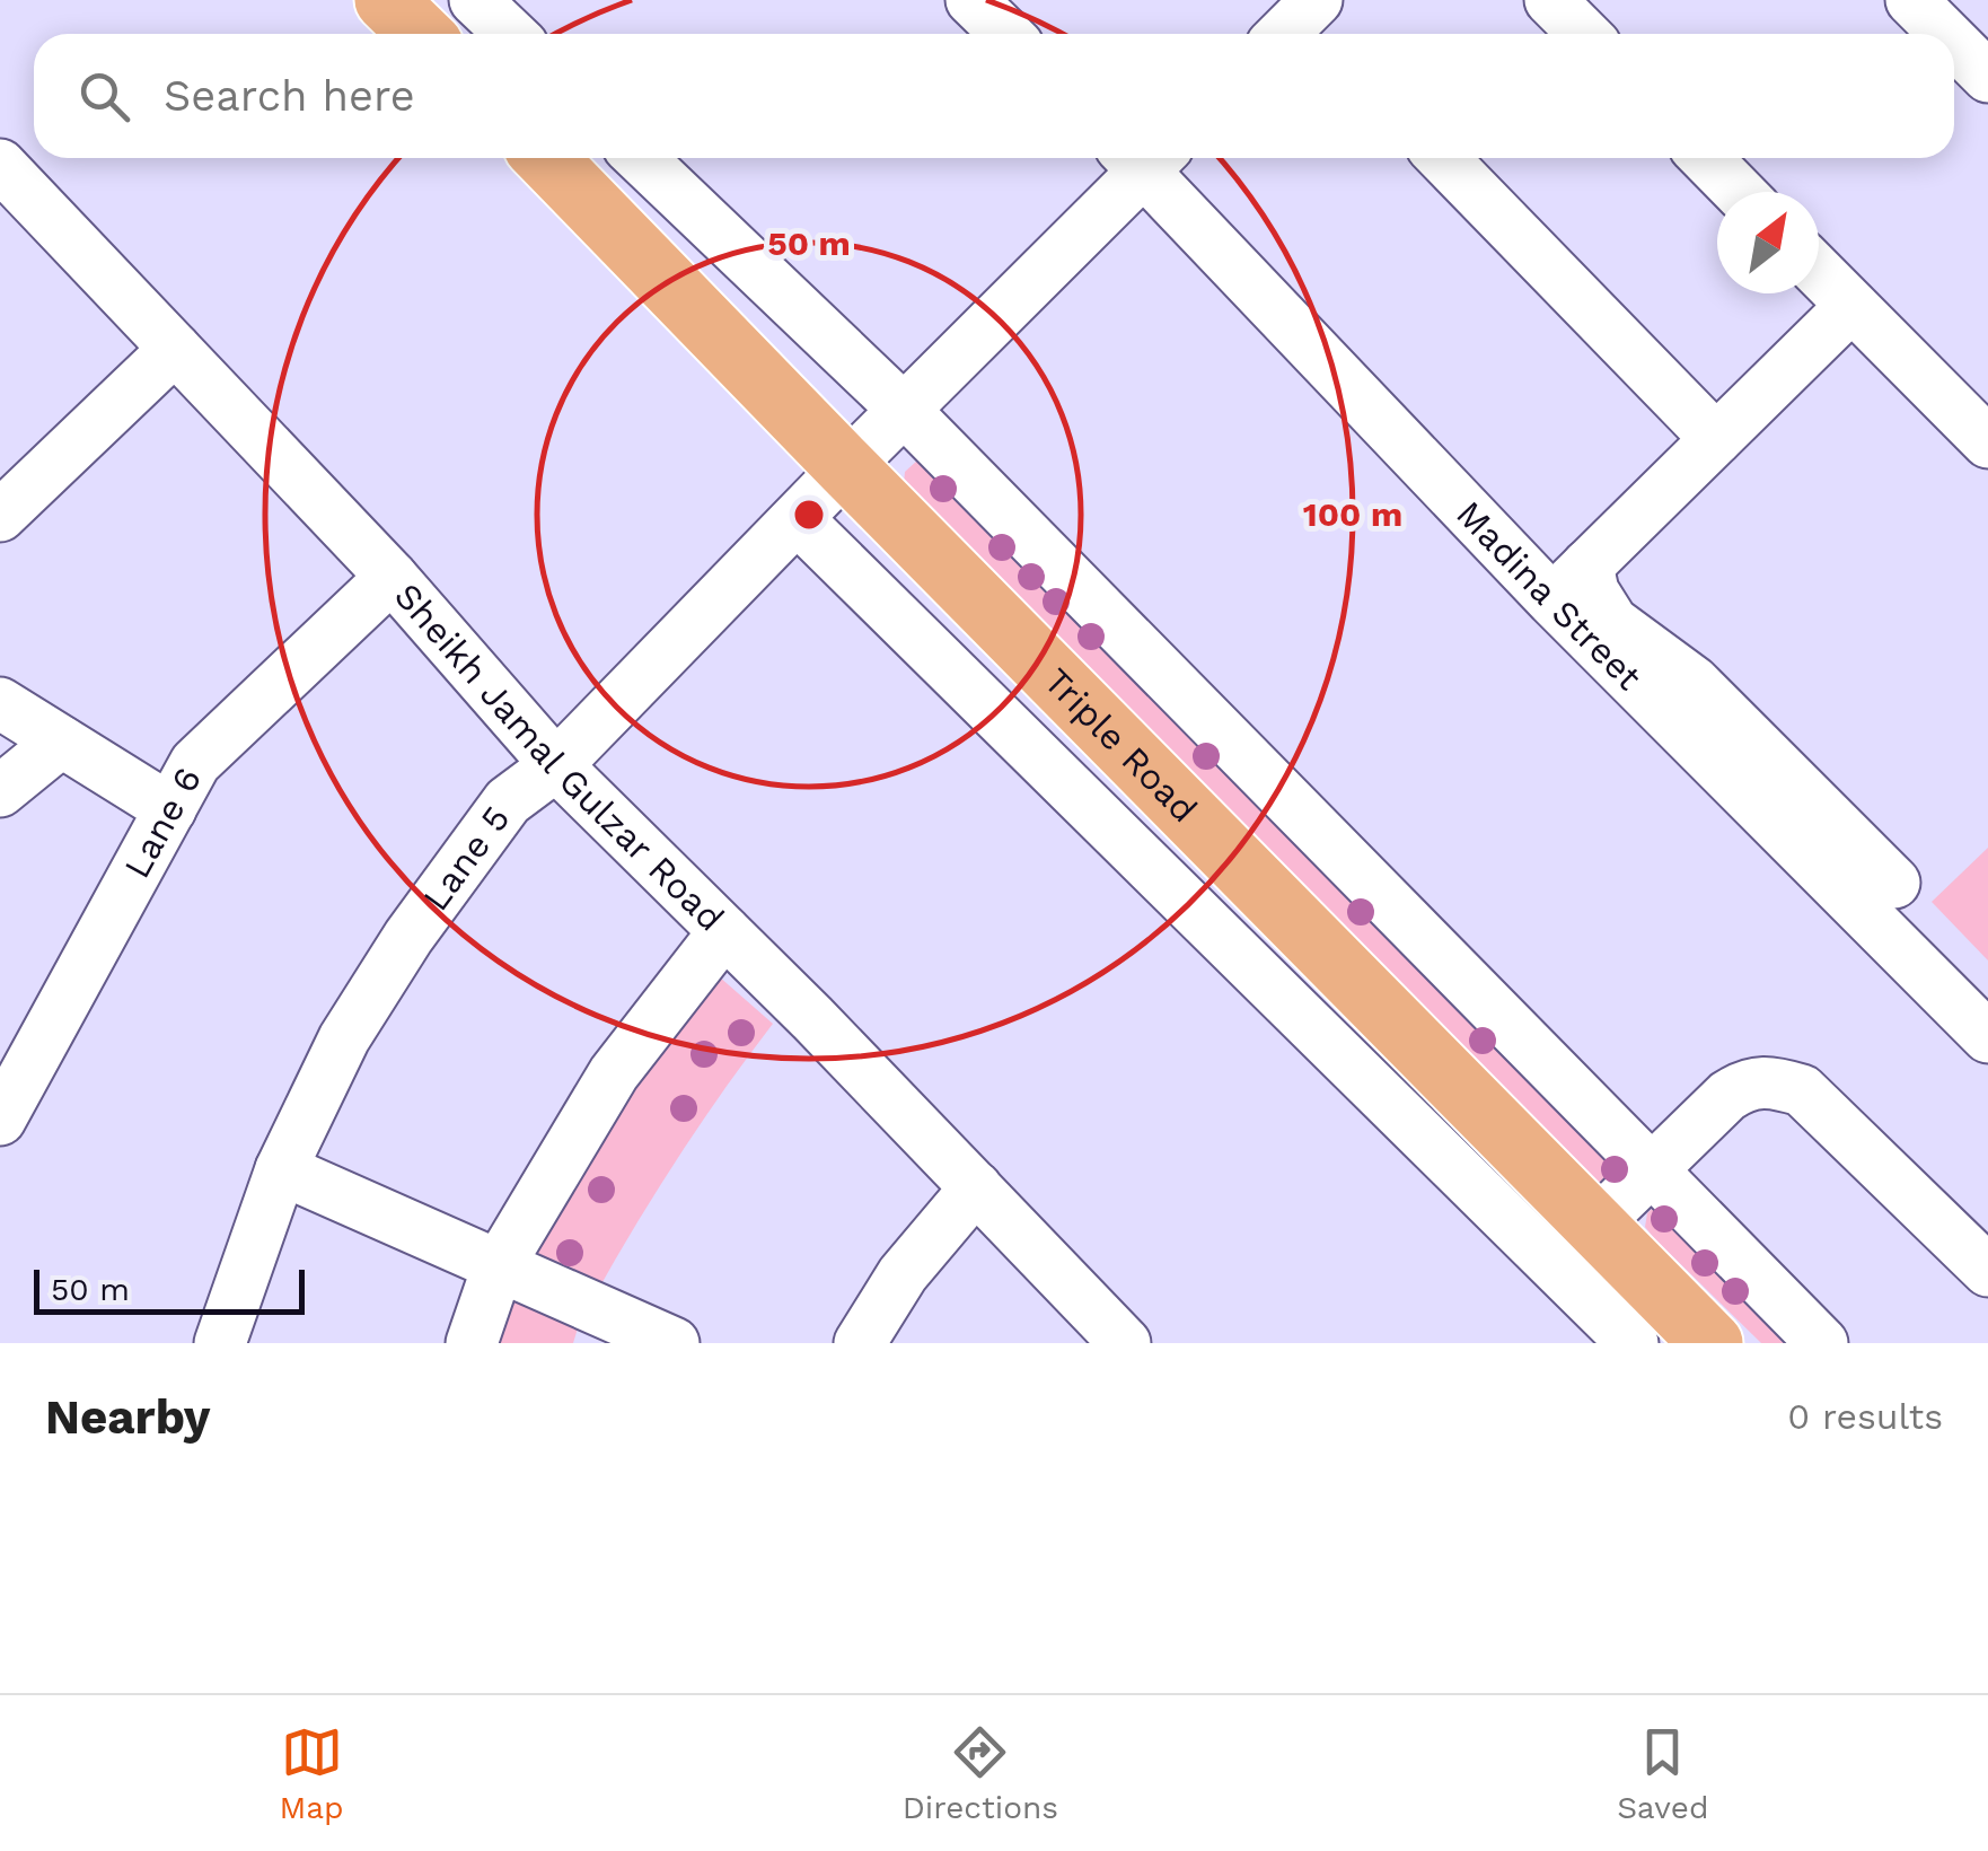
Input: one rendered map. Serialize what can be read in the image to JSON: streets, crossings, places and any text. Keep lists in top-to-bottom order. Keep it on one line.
{"streets":{"main road":["Triple Road"],"street":["Madina Street","Sheikh Jamal Gulzar Road","Lane 6","Lane 5"]},"crossings":[["Triple Road","Lane 5"],["Sheikh Jamal Gulzar Road","Lane 6"],["Sheikh Jamal Gulzar Road","Lane 5"]],"scale_bar":"50 m","north":"top right","page":{"search":"Search here","scale":"50 m","heading":["Nearby","0 results"],"nav":["Map","Directions","Saved"]},"rings":["50 m","100 m"]}
